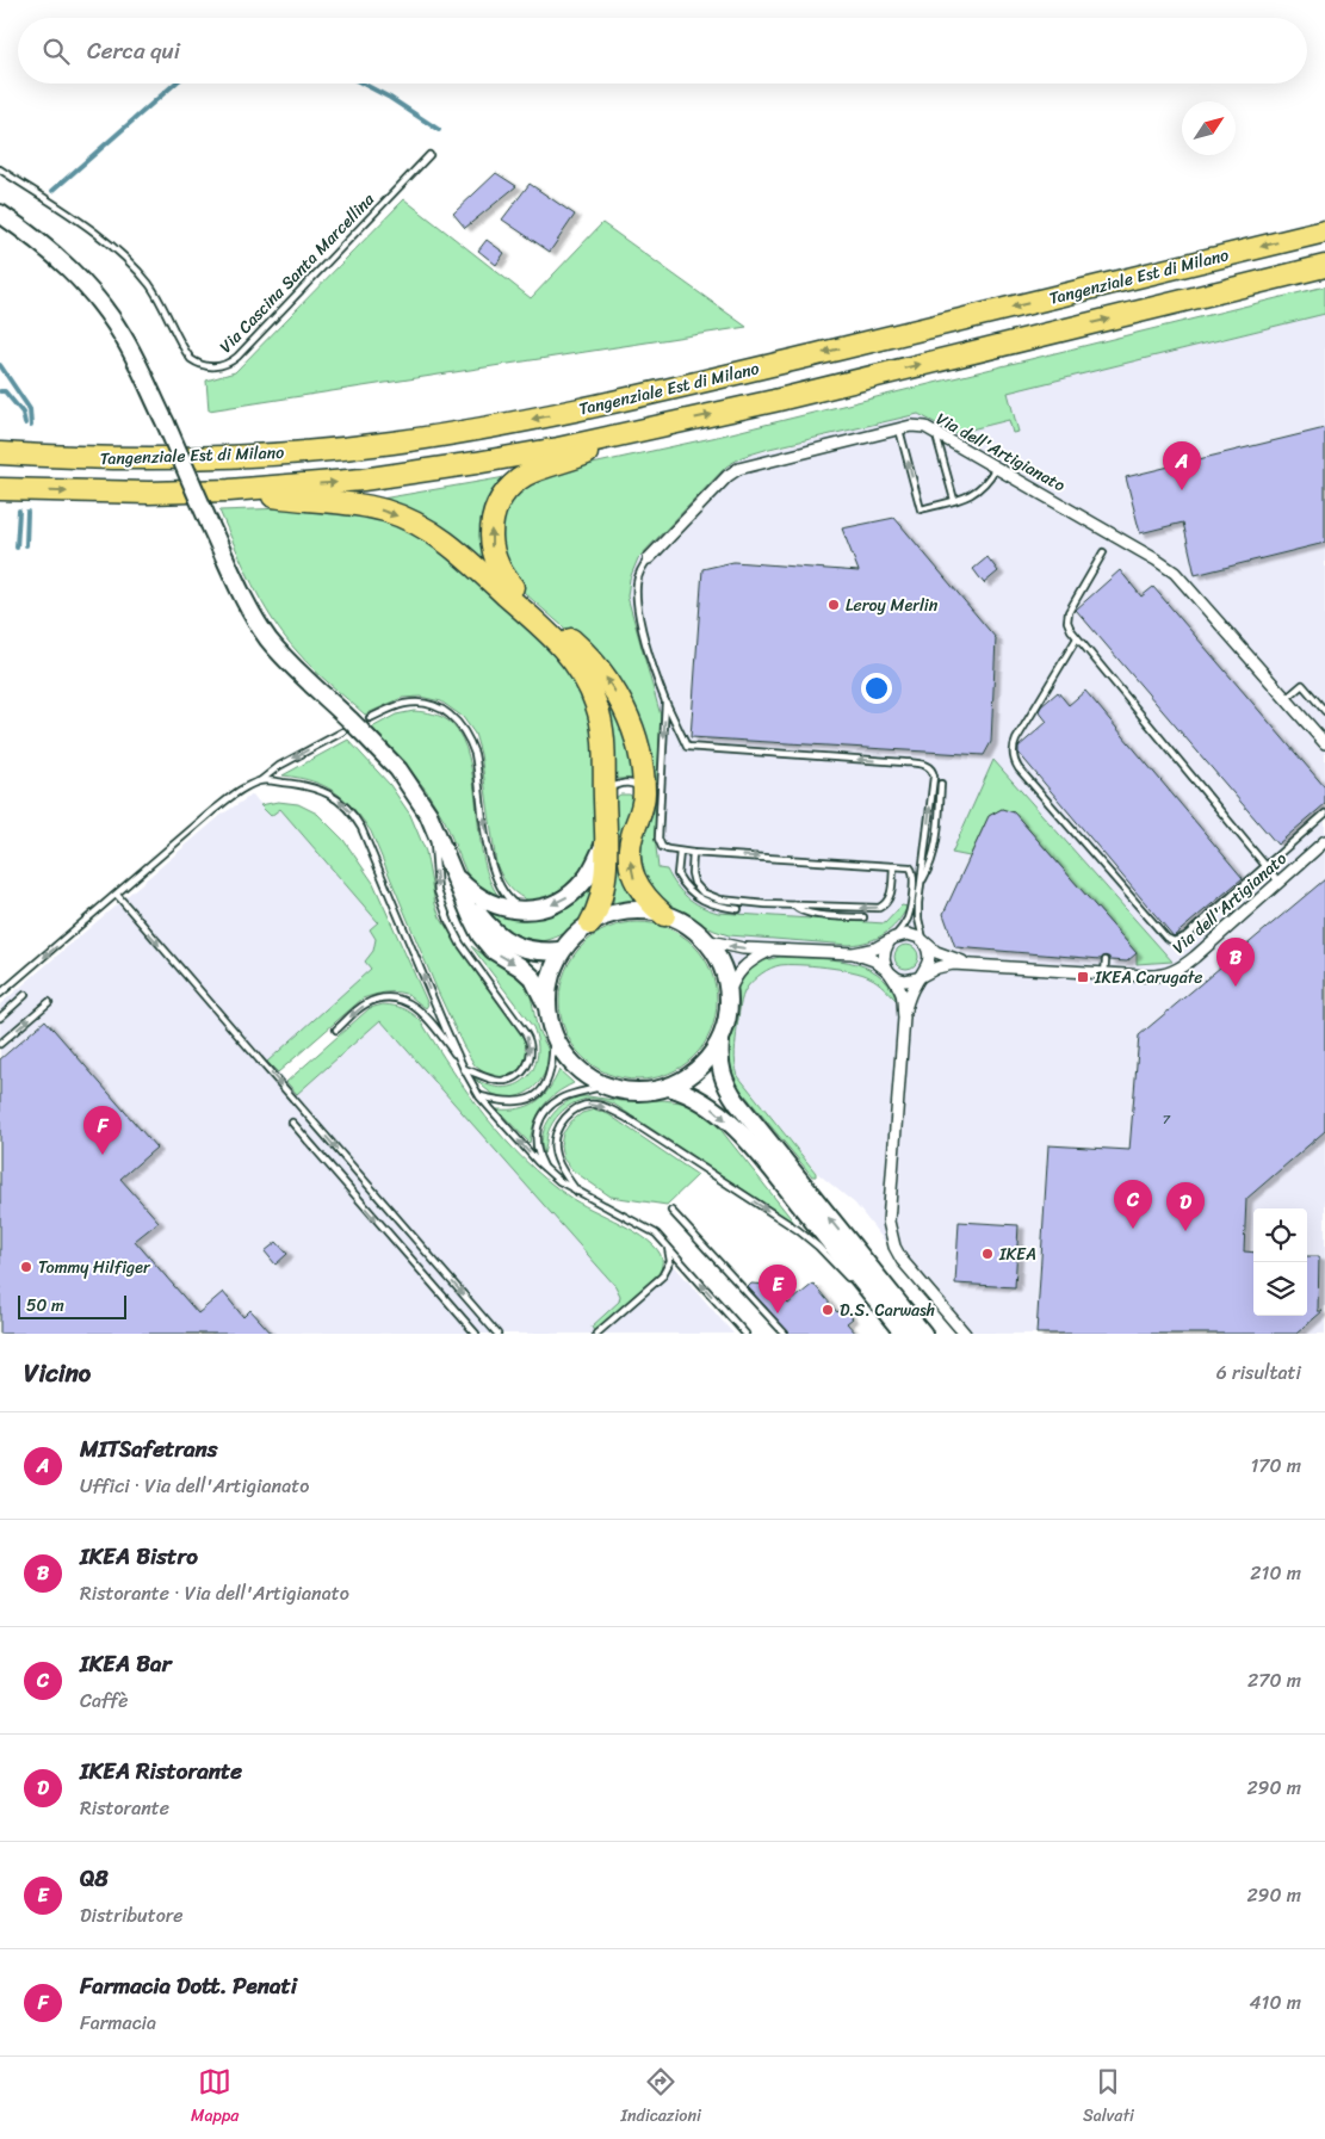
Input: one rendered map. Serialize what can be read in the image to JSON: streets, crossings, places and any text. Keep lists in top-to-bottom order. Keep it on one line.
{"streets":{"highway":["Tangenziale Est di Milano"],"street":["Via dell'Artigianato"],"lane":["Via Cascina Santa Marcellina"]},"places":{"other":["Leroy Merlin","IKEA","Tommy Hilfiger","D.S. Carwash"],"transit":["IKEA Carugate"]},"house_numbers":["7"],"scale_bar":"50 m","north":"top right","page":{"search":"Cerca qui","pins":["A","B","F","C","D","E"],"scale":"50 m","heading":["Vicino","6 risultati"],"list":[{"mark":"A","name":"MITSafetrans","note":"Uffici · Via dell'Artigianato","value":"170 m"},{"mark":"B","name":"IKEA Bistro","note":"Ristorante · Via dell'Artigianato","value":"210 m"},{"mark":"C","name":"IKEA Bar","note":"Caffè","value":"270 m"},{"mark":"D","name":"IKEA Ristorante","note":"Ristorante","value":"290 m"},{"mark":"E","name":"Q8","note":"Distributore","value":"290 m"},{"mark":"F","name":"Farmacia Dott. Penati","note":"Farmacia","value":"410 m"}],"nav":["Mappa","Indicazioni","Salvati"]}}
